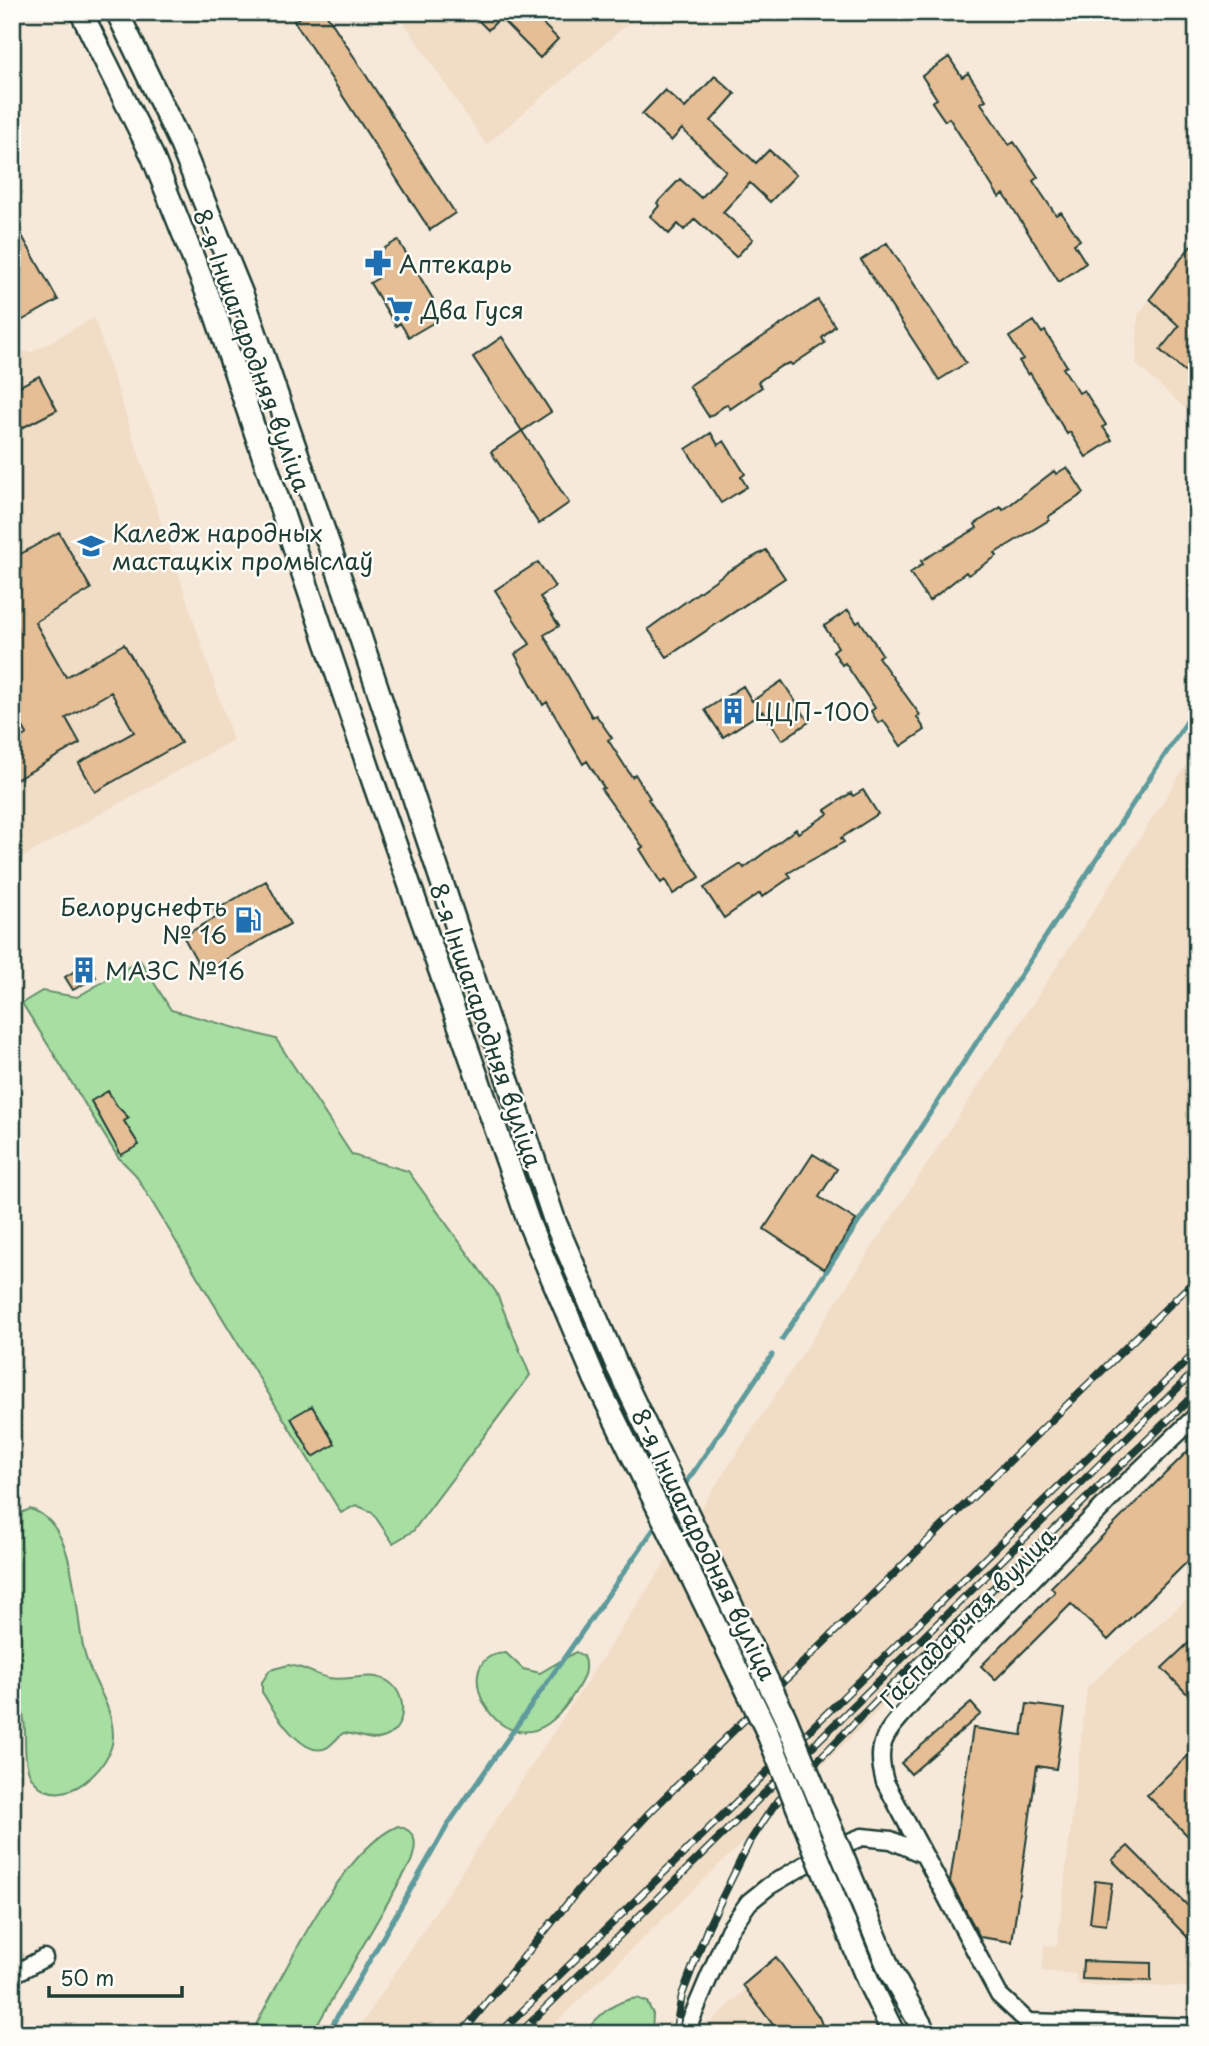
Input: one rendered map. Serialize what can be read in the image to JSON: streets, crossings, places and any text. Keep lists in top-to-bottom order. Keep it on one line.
{"streets":{"main road":["8-я Іншагародняя вуліца"],"street":["Гаспадарчая вуліца"]},"places":{"pharmacy":["Аптекарь"],"supermarket":["Два Гуся"],"school or university":["Каледж народных мастацкіх промыслаў"],"building":["ЦЦП-100","МАЗС №16"],"fuel station":["Белоруснефть № 16"]},"scale_bar":"50 m"}
